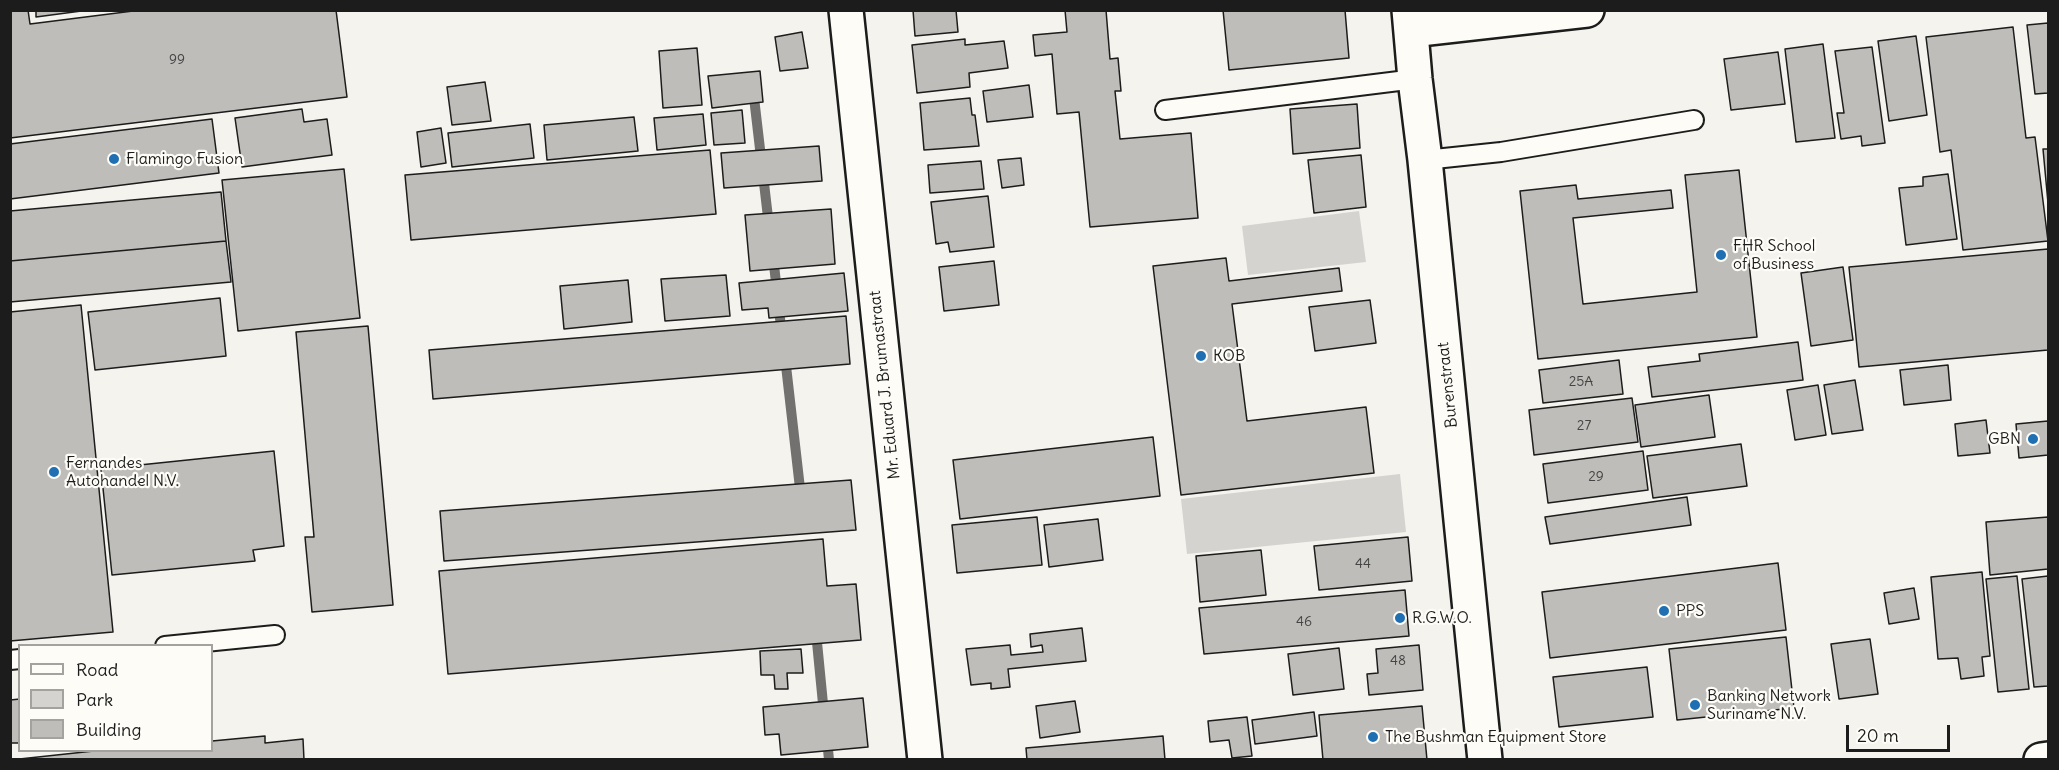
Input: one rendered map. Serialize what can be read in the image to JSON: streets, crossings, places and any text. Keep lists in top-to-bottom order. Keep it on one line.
{"streets":{"street":["Mr. Eduard J. Brumastraat","Burenstraat"]},"places":["Flamingo Fusion","FHR School of Business","KOB","GBN","Fernandes Autohandel N.V.","PPS","R.G.W.O.","Banking Network Suriname N.V.","The Bushman Equipment Store"],"house_numbers":["99","25A","27","29","44","46","48"],"legend":["Road","Park","Building"],"scale_bar":"20 m"}
